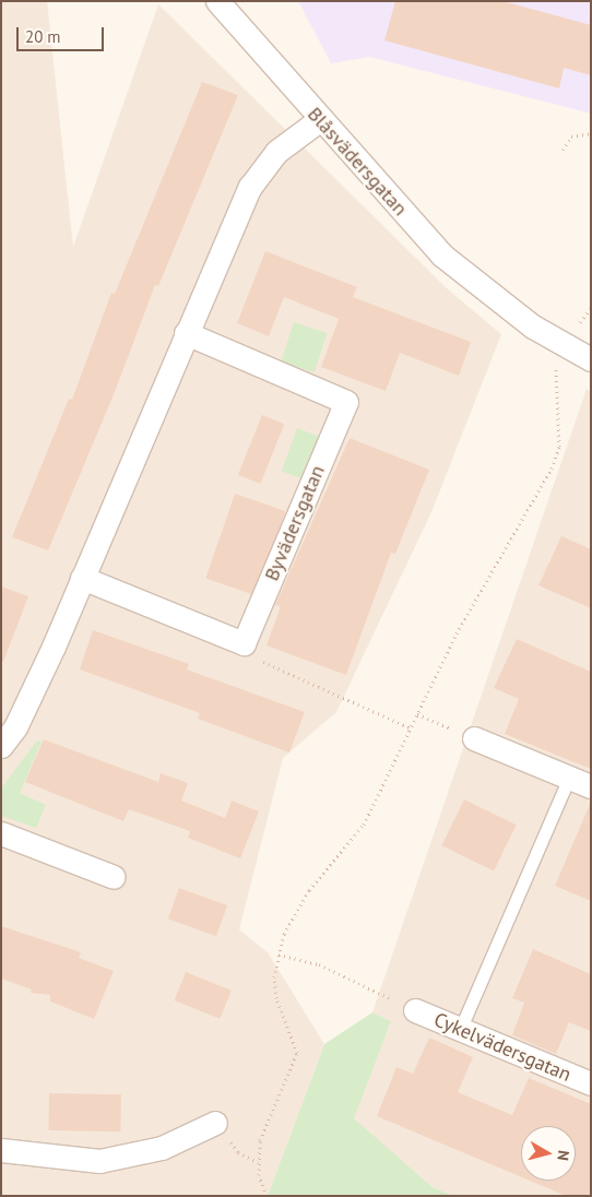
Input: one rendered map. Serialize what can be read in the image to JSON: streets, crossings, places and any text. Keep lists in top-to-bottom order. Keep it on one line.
{"streets":{"street":["Blåsvädersgatan","Byvädersgatan","Cykelvädersgatan"]},"scale_bar":"20 m","north":"right"}
